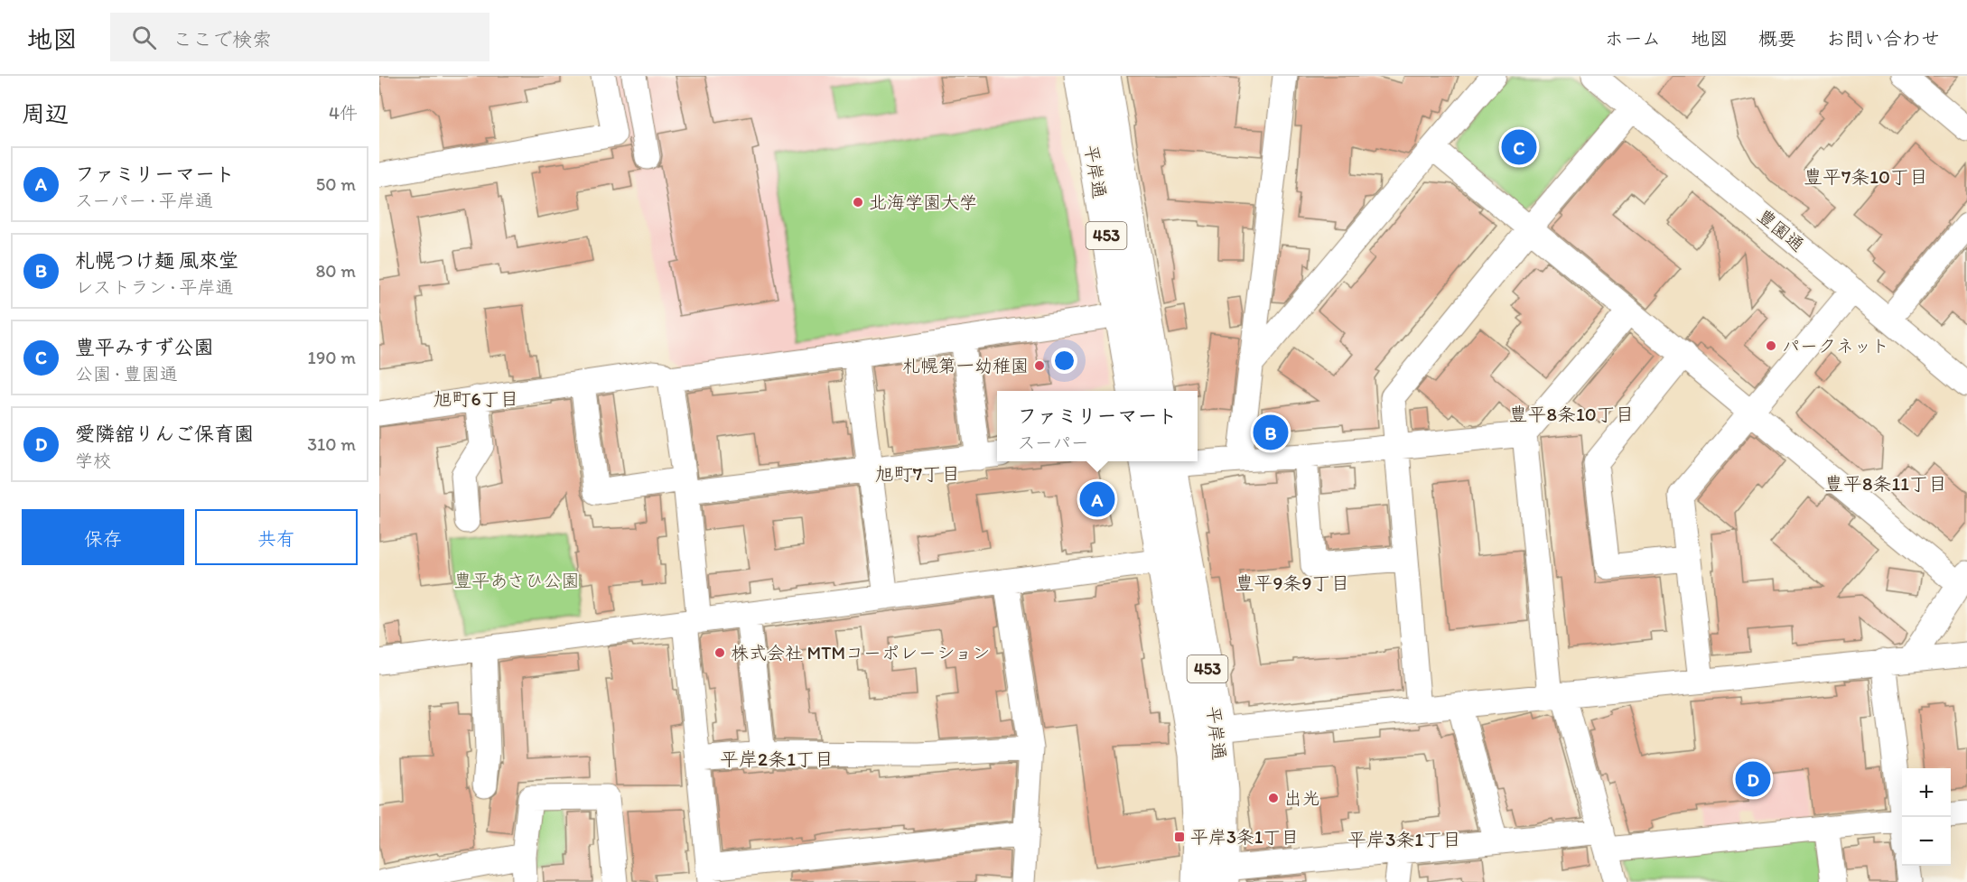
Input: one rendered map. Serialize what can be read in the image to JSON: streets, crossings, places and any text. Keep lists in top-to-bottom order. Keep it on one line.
{"streets":{"highway":["平岸通","453"],"street":["豊園通"]},"districts":["豊平7条10丁目","旭町6丁目","豊平8条10丁目","旭町7丁目","豊平8条11丁目","豊平9条9丁目","平岸2条1丁目","平岸3条1丁目"],"parks":["豊平あさひ公園"],"places":{"other":["北海学園大学","パークネット","札幌第一幼稚園","株式会社 MTMコーポレーション","出光"],"transit":["平岸3条1丁目"]},"page":{"header":"地図","search":"ここで検索","nav":["ホーム","地図","概要","お問い合わせ"],"heading":["周辺","4件"],"pins":["C","B","A","D"],"list":[{"mark":"A","name":"ファミリーマート","note":"スーパー · 平岸通","value":"50 m"},{"mark":"B","name":"札幌つけ麺 風來堂","note":"レストラン · 平岸通","value":"80 m"},{"mark":"C","name":"豊平みすず公園","note":"公園 · 豊園通","value":"190 m"},{"mark":"D","name":"愛隣舘りんご保育園","note":"学校","value":"310 m"}],"popup":["ファミリーマート","スーパー"],"buttons":["保存","共有"],"map_buttons":["+","−"]}}
